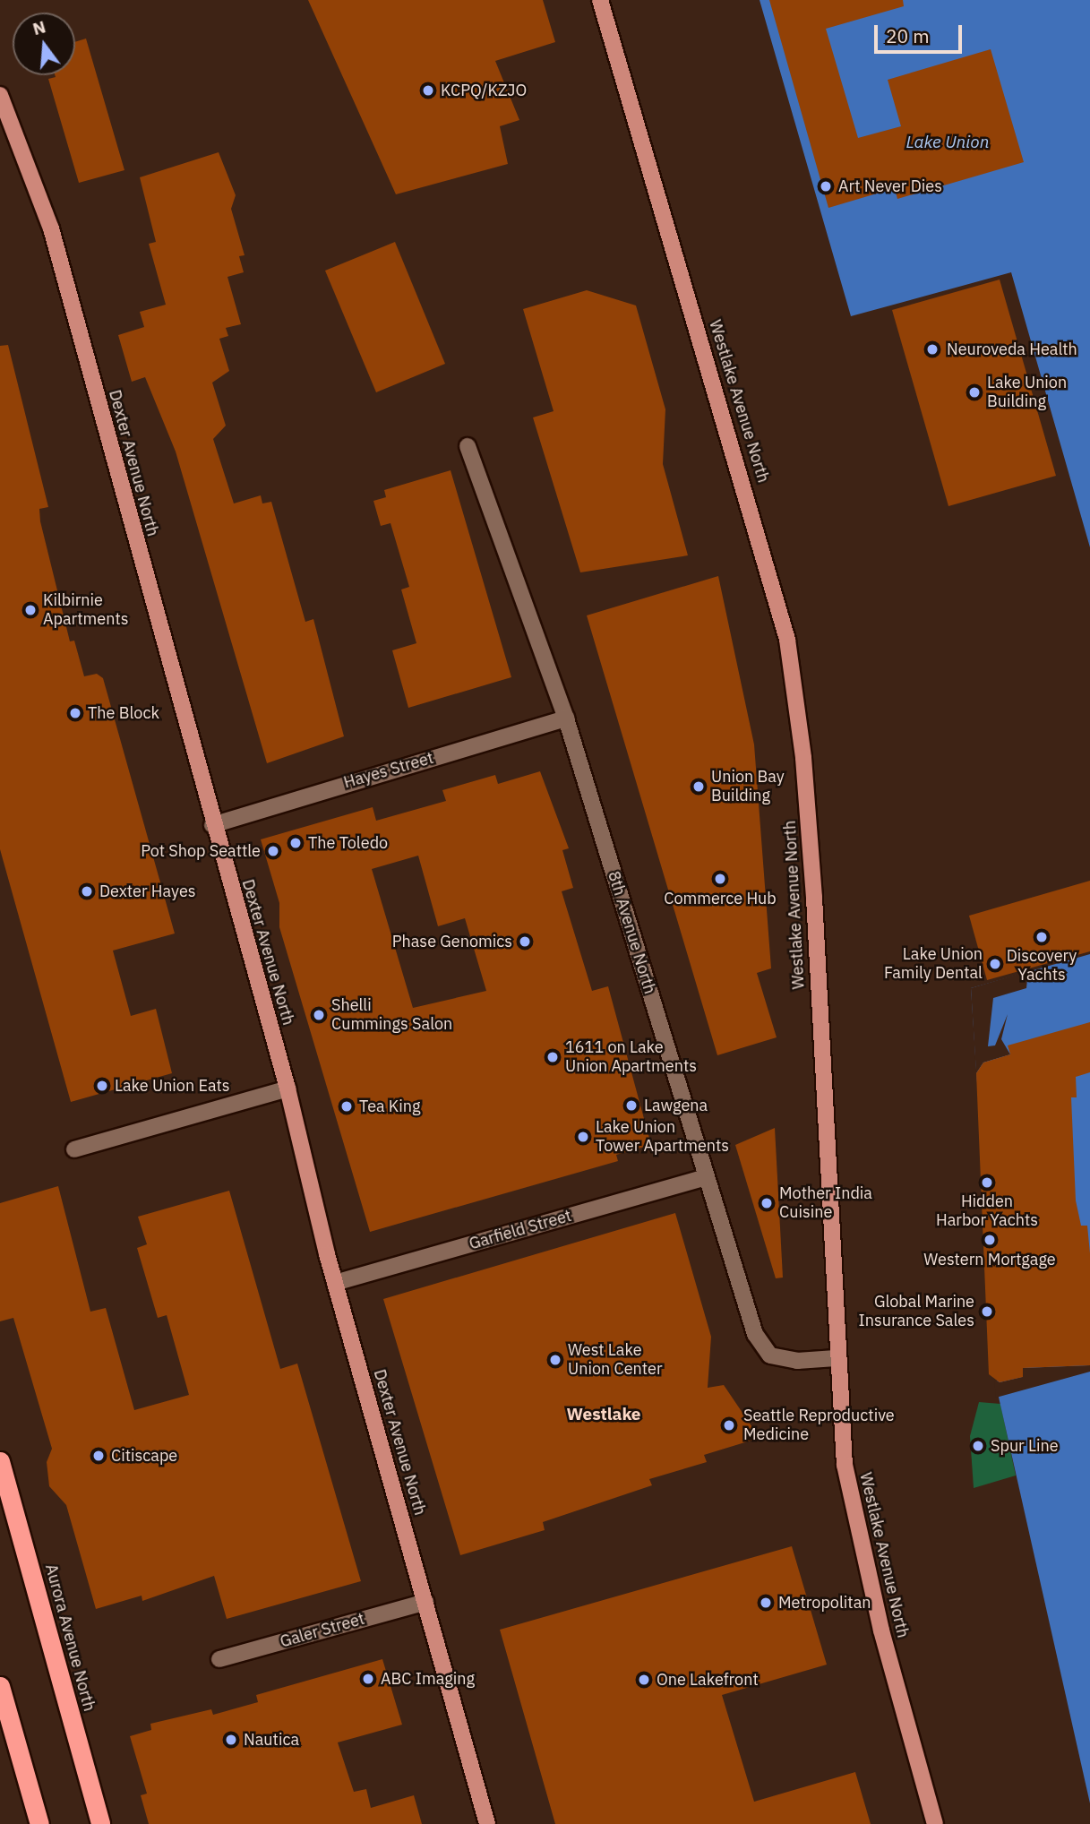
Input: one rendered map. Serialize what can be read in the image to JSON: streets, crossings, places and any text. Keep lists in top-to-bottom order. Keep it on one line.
{"streets":{"highway":["Aurora Avenue North"],"main road":["Westlake Avenue North","Dexter Avenue North"],"street":["Hayes Street","8th Avenue North","Garfield Street","Galer Street"]},"crossings":[["Westlake Avenue North","8th Avenue North"],["Dexter Avenue North","Hayes Street"],["Dexter Avenue North","Garfield Street"],["Dexter Avenue North","Galer Street"],["Hayes Street","8th Avenue North"],["8th Avenue North","Garfield Street"]],"districts":["Westlake"],"water":["Lake Union"],"places":["KCPQ/KZJO","Art Never Dies","Neuroveda Health","Lake Union Building","Kilbirnie Apartments","The Block","Union Bay Building","The Toledo","Pot Shop Seattle","Commerce Hub","Dexter Hayes","Discovery Yachts","Phase Genomics","Lake Union Family Dental","Shelli Cummings Salon","1611 on Lake Union Apartments","Lake Union Eats","Lawgena","Tea King","Lake Union Tower Apartments","Hidden Harbor Yachts","Mother India Cuisine","Western Mortgage","Global Marine Insurance Sales","West Lake Union Center","Seattle Reproductive Medicine","Spur Line","Citiscape","Metropolitan","ABC Imaging","One Lakefront","Nautica"],"scale_bar":"20 m","north":"top"}
